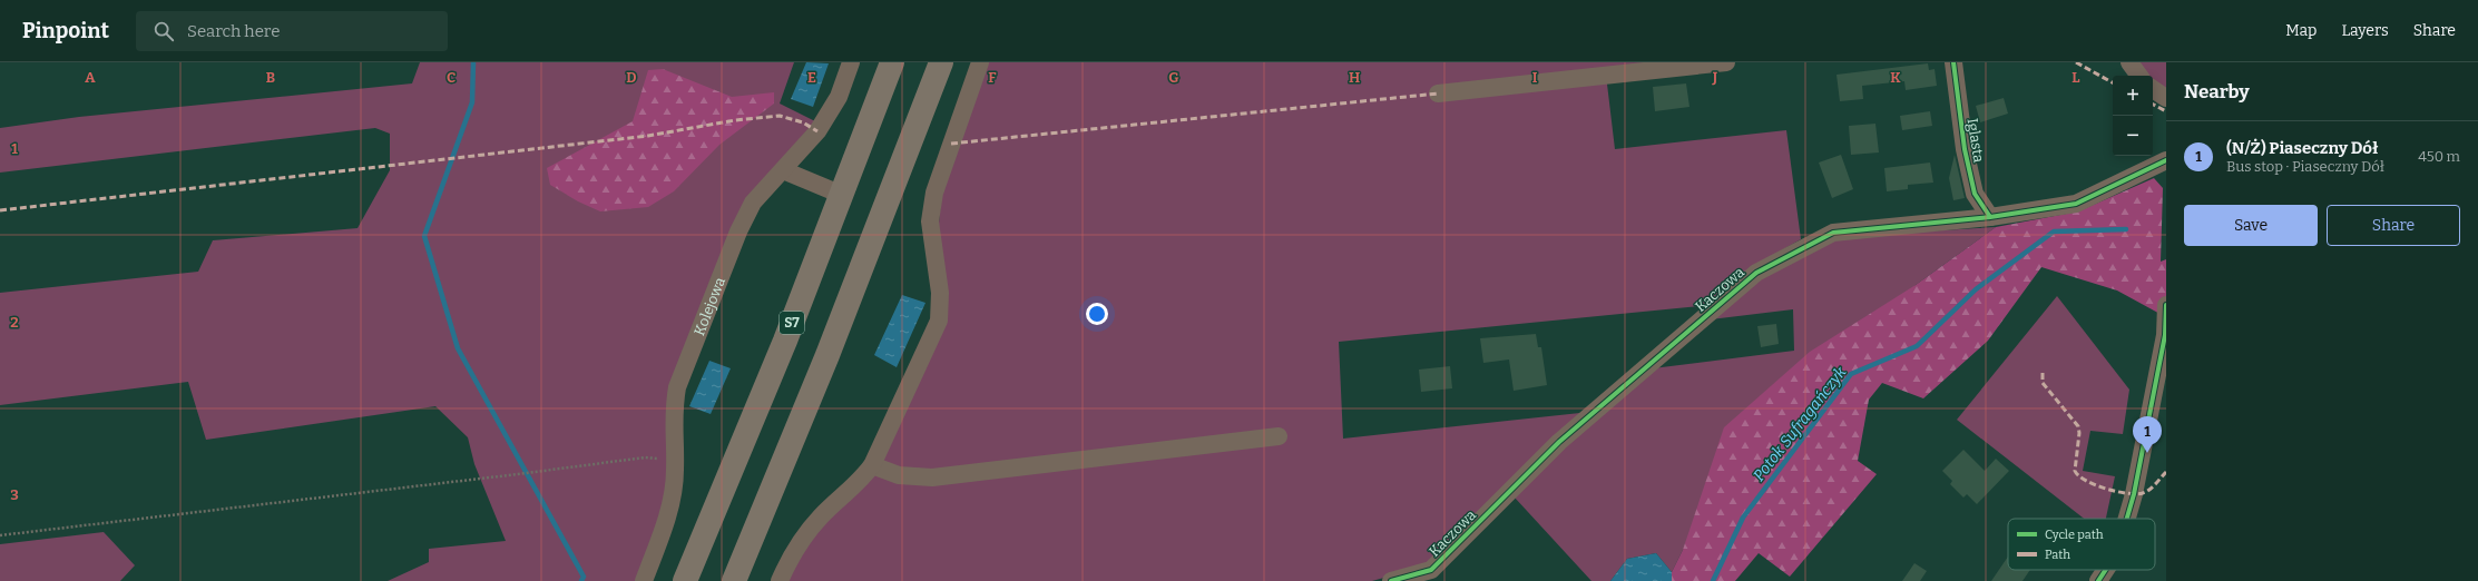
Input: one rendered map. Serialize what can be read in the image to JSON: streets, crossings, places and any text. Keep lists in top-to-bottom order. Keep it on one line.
{"streets":{"highway":["S7"],"street":["Iglasta","Kaczowa","Kolejowa"]},"crossings":[["Iglasta","Kaczowa"]],"water":["Potok Sufragańczyk"],"legend":["Cycle path","Path"],"page":{"header":"Pinpoint","search":"Search here","nav":["Map","Layers","Share"],"heading":"Nearby","map_buttons":["+","−"],"list":[{"mark":"1","name":"(N/Ż) Piaseczny Dół","note":"Bus stop · Piaseczny Dół","value":"450 m"}],"buttons":["Save","Share"],"pins":"1"},"grid":{"columns":["A","B","C","D","E","F","G","H","I","J","K","L"],"rows":["1","2","3"]}}
